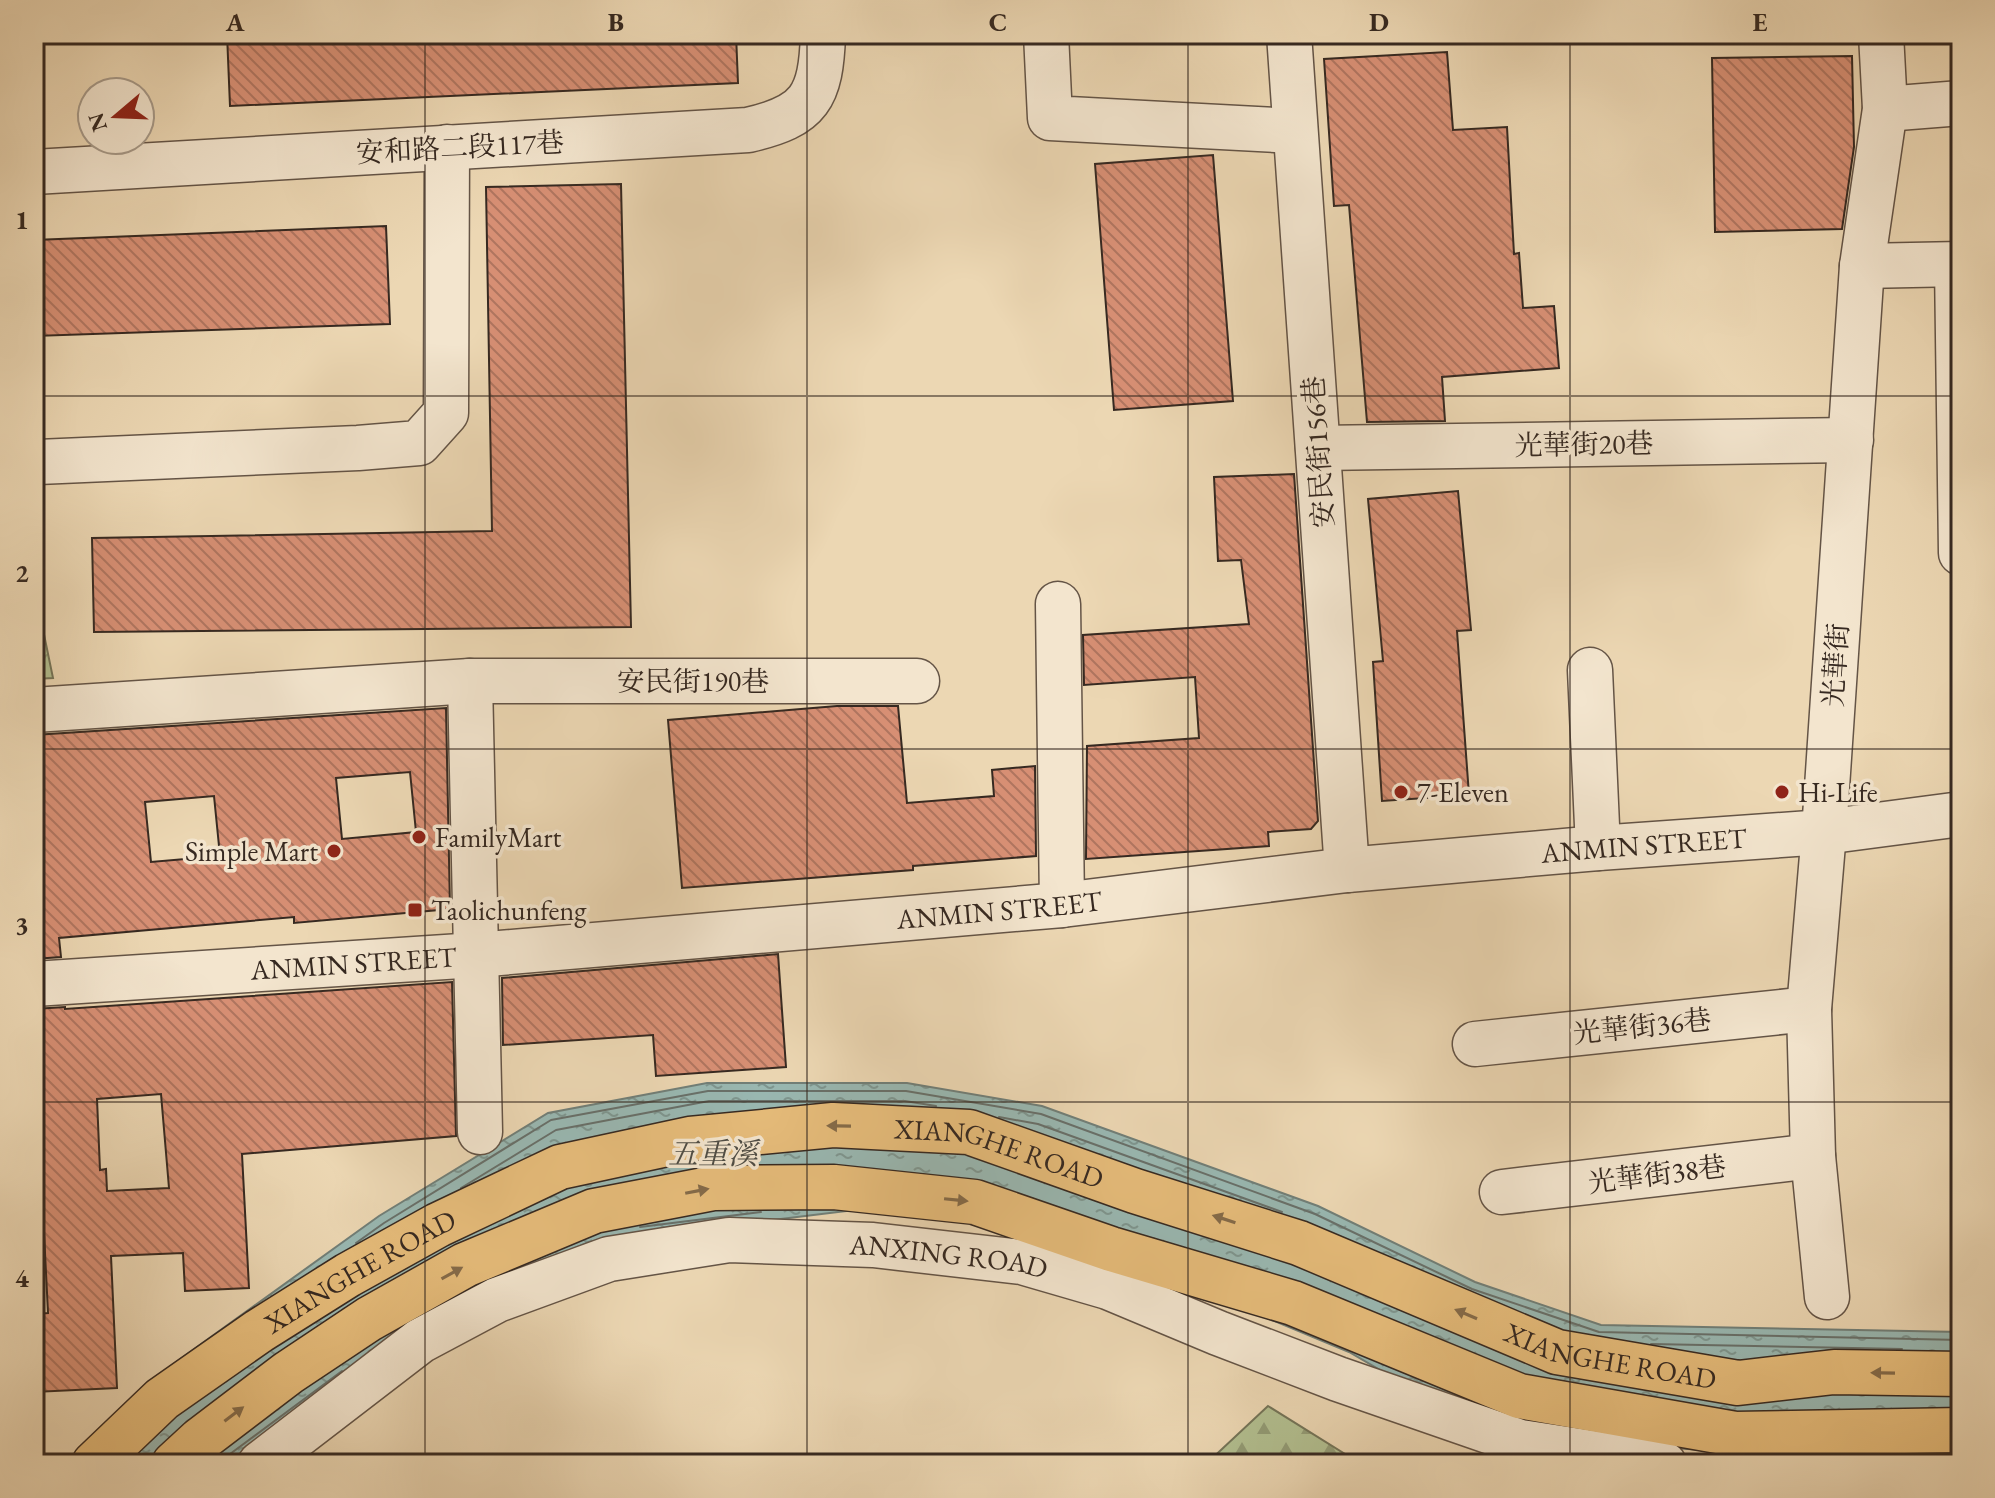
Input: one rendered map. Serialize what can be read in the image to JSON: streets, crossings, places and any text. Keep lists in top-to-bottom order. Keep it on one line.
{"streets":{"main road":["XIANGHE ROAD"],"street":["安和路二段117巷","光華街20巷","安民街156巷","光華街","安民街190巷","ANMIN STREET","光華街36巷","光華街38巷","ANXING ROAD"]},"crossings":[["光華街20巷","安民街156巷"],["光華街20巷","光華街"],["安民街156巷","ANMIN STREET"],["光華街","ANMIN STREET"],["光華街","光華街36巷"],["光華街","光華街38巷"]],"water":["五重溪"],"places":{"other":["7-Eleven","Hi-Life","FamilyMart","Simple Mart"],"transit":["Taolichunfeng"]},"north":"left","grid":{"columns":["A","B","C","D","E"],"rows":["1","2","3","4"]}}
